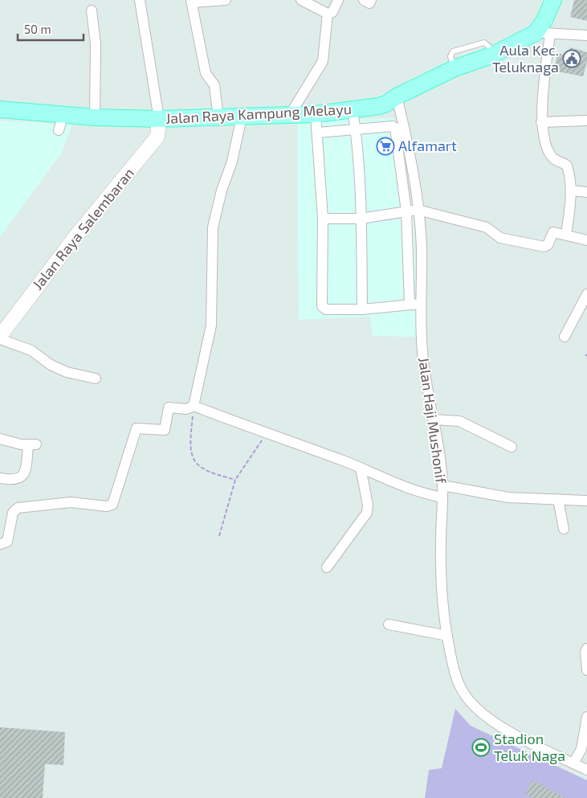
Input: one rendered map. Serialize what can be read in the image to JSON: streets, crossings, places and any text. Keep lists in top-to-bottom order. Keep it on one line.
{"streets":{"main road":["Jalan Raya Kampung Melayu","Jalan Raya Salembaran"],"street":["Jalan Haji Mushonif"]},"crossings":[["Jalan Raya Kampung Melayu","Jalan Raya Salembaran"],["Jalan Raya Kampung Melayu","Jalan Haji Mushonif"]],"places":{"public building":["Aula Kec. Teluknaga"],"supermarket":["Alfamart"],"sports":["Stadion Teluk Naga"]},"scale_bar":"50 m"}
